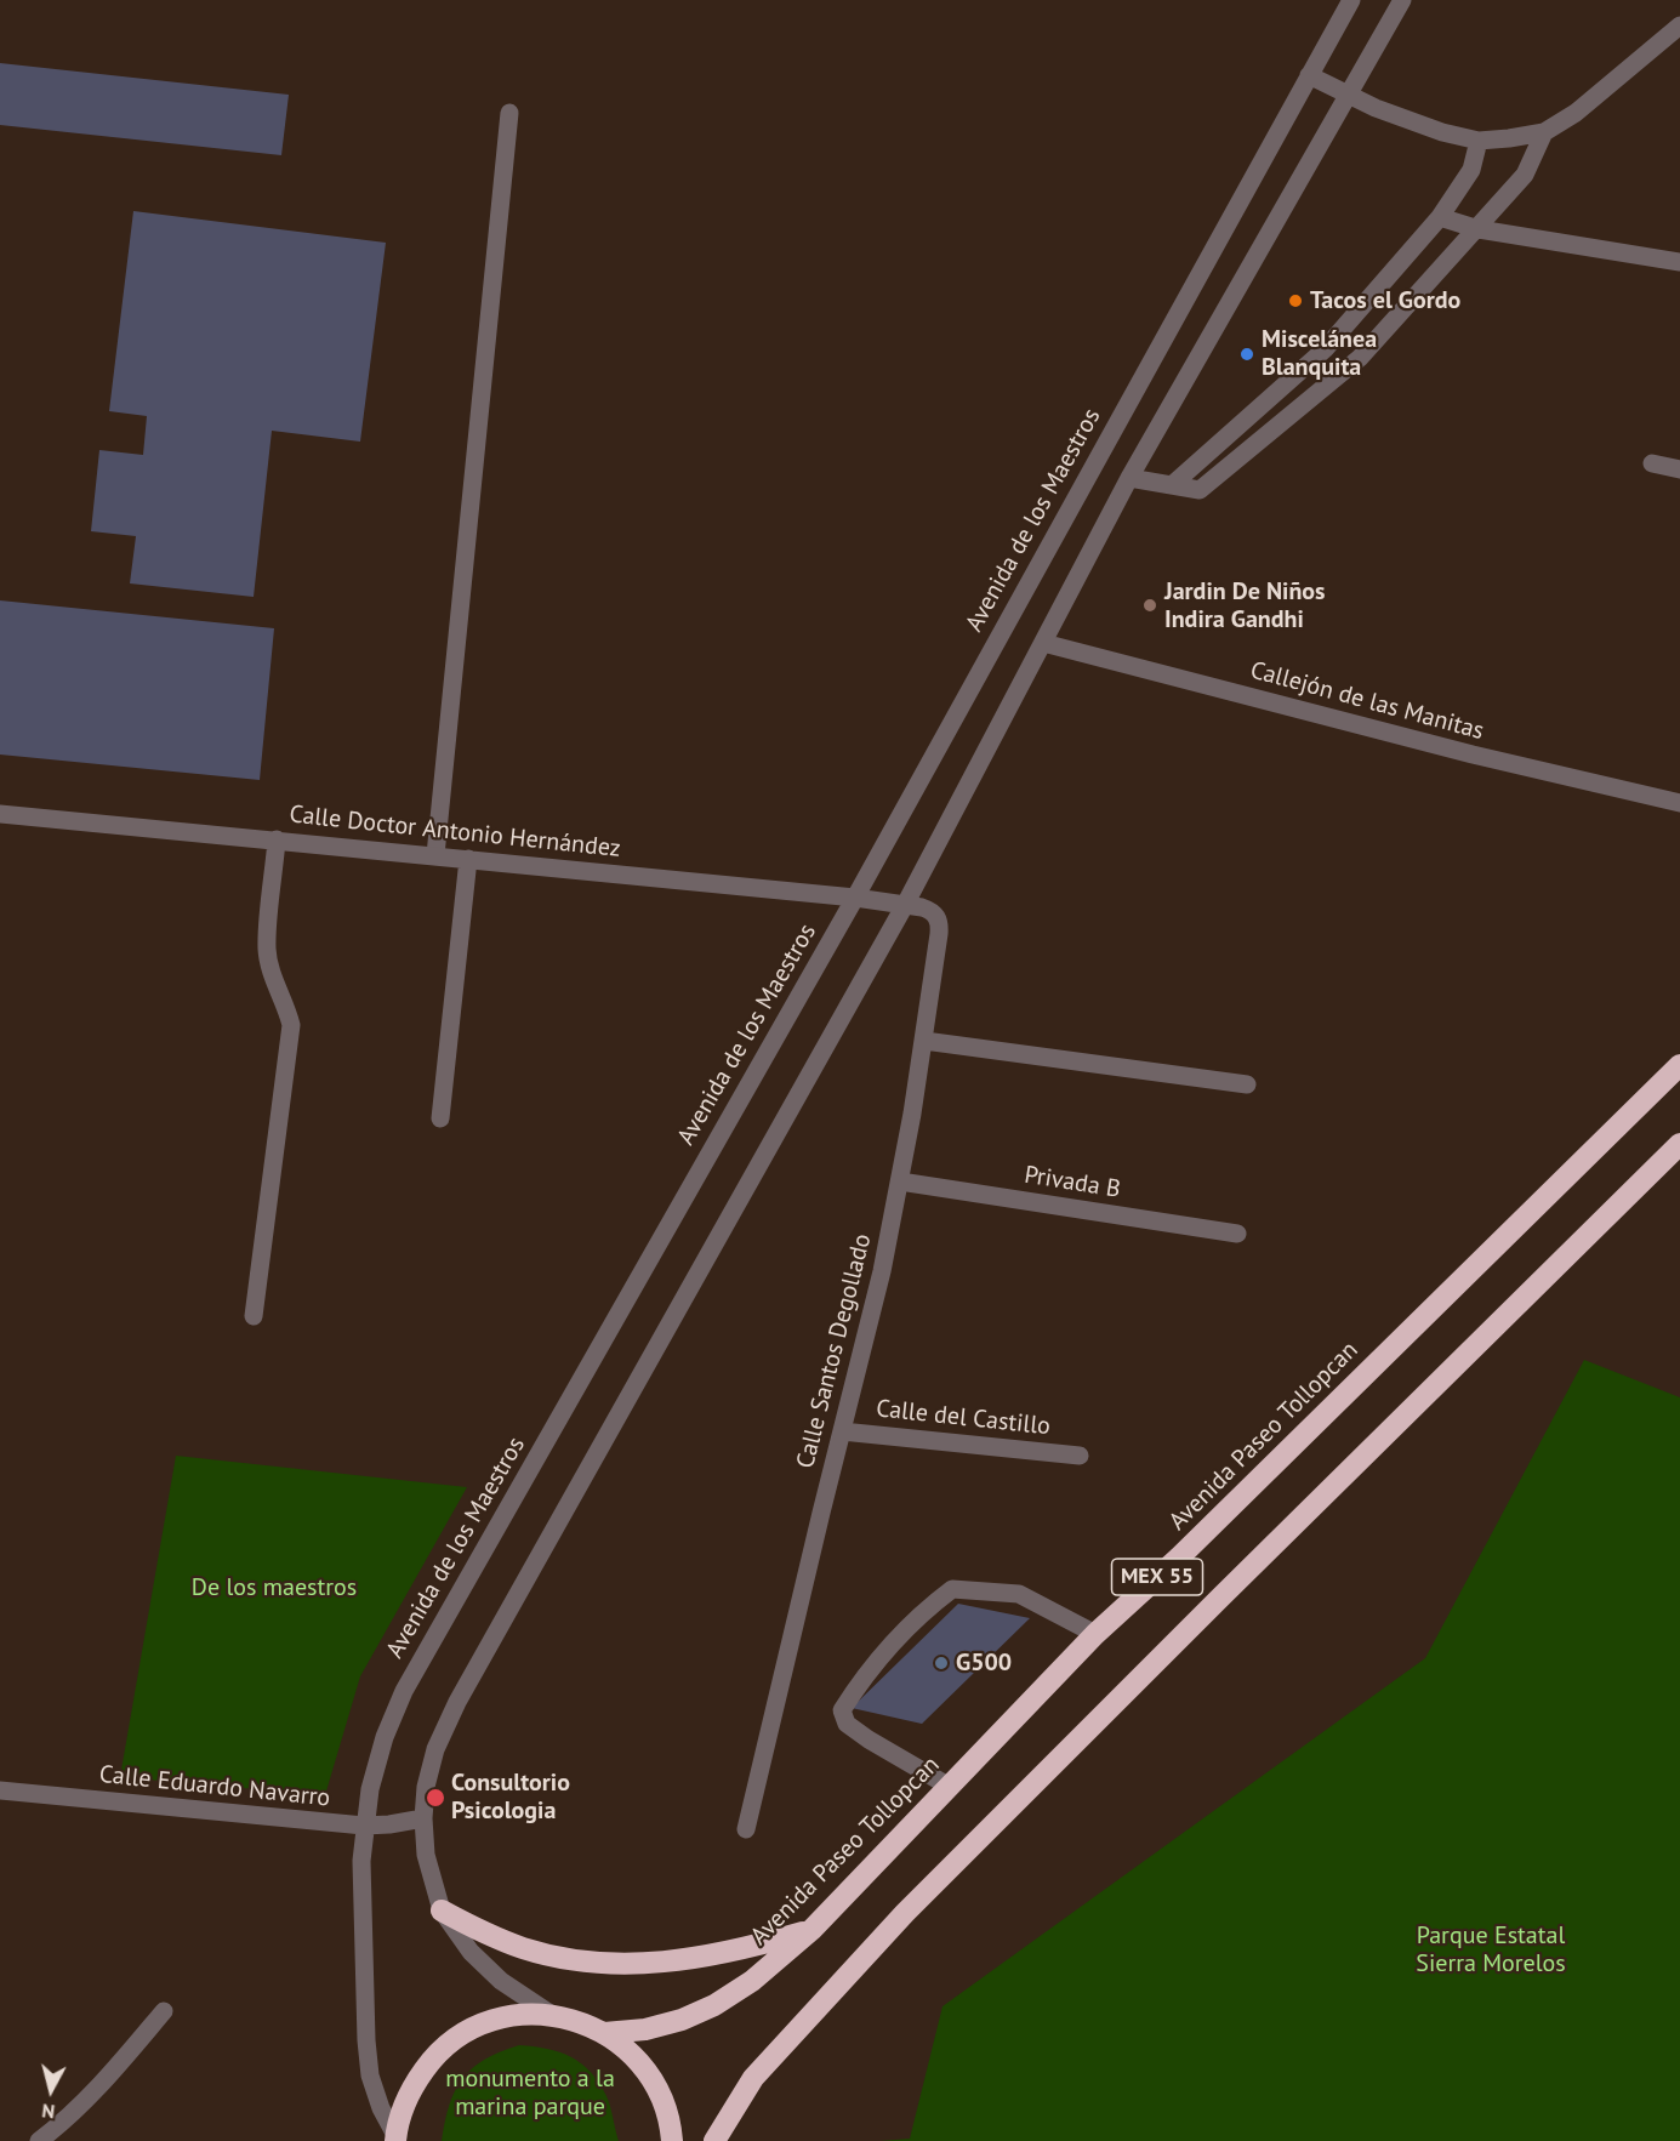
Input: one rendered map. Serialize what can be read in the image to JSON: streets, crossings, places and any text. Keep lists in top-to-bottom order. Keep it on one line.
{"streets":{"highway":["Avenida Paseo Tollopcan","MEX 55"],"street":["Avenida de los Maestros","Callejón de las Manitas","Calle Doctor Antonio Hernández","Privada B","Calle Santos Degollado","Calle del Castillo","Calle Eduardo Navarro"]},"crossings":[["Avenida de los Maestros","Calle Doctor Antonio Hernández"],["Avenida de los Maestros","Calle Eduardo Navarro"],["Calle Doctor Antonio Hernández","Calle Santos Degollado"],["Privada B","Calle Santos Degollado"],["Calle Santos Degollado","Calle del Castillo"]],"parks":["De los maestros","Parque Estatal Sierra Morelos","monumento a la marina parque"],"places":["Tacos el Gordo","Miscelánea Blanquita","Jardin De Niños Indira Gandhi","G500","Consultorio Psicologia"],"north":"bottom"}
